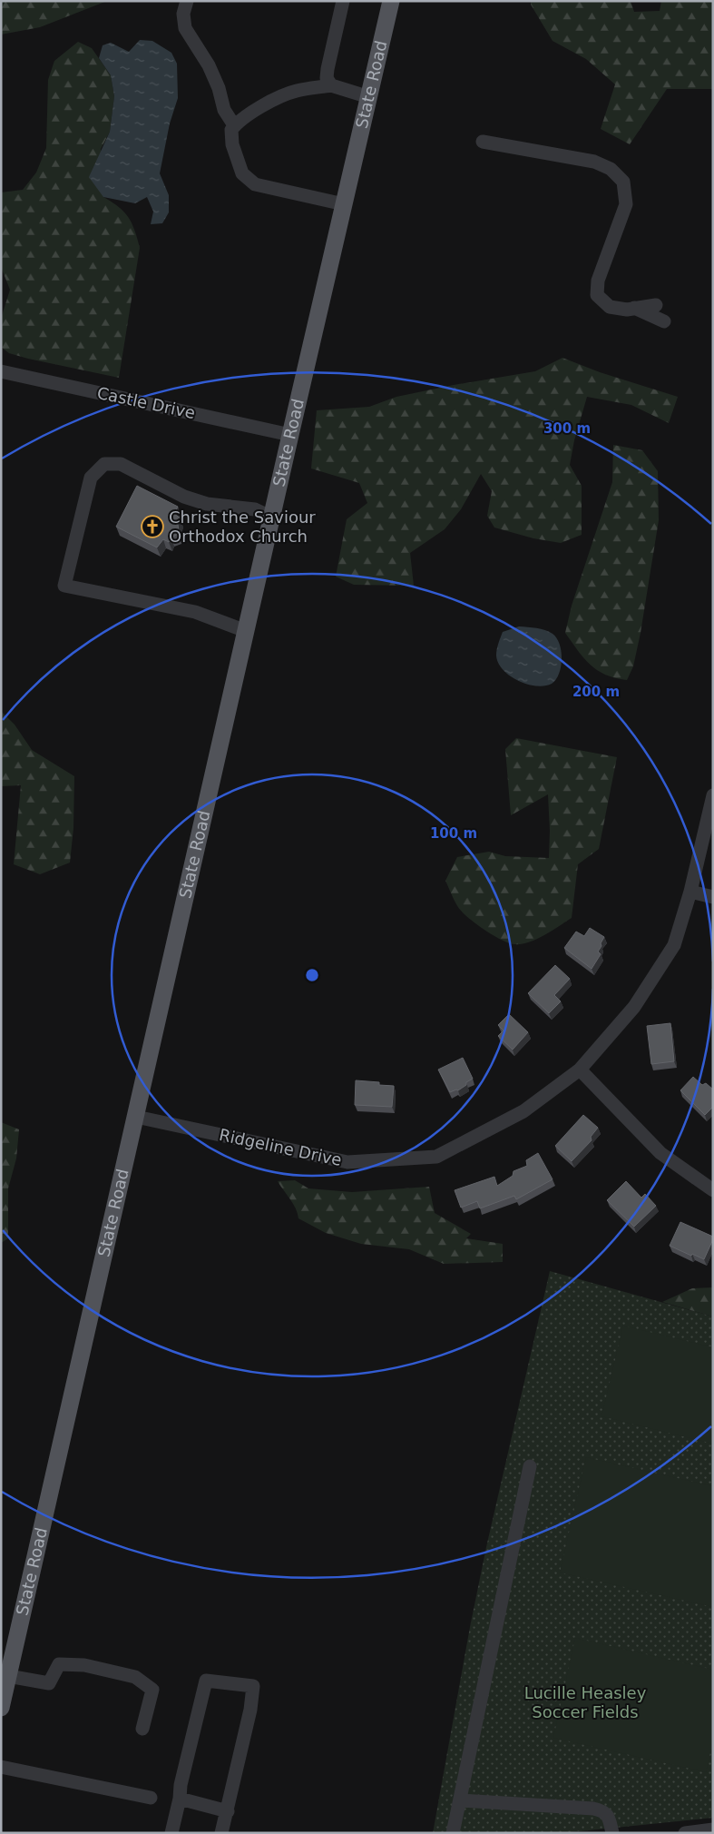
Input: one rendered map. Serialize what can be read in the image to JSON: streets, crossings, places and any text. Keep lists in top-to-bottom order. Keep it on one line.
{"streets":{"main road":["State Road"],"street":["Castle Drive","Ridgeline Drive"]},"crossings":[["State Road","Castle Drive"],["State Road","Ridgeline Drive"]],"parks":["Lucille Heasley Soccer Fields"],"places":{"church":["Christ the Saviour Orthodox Church"]},"rings":["300 m","200 m","100 m"]}
